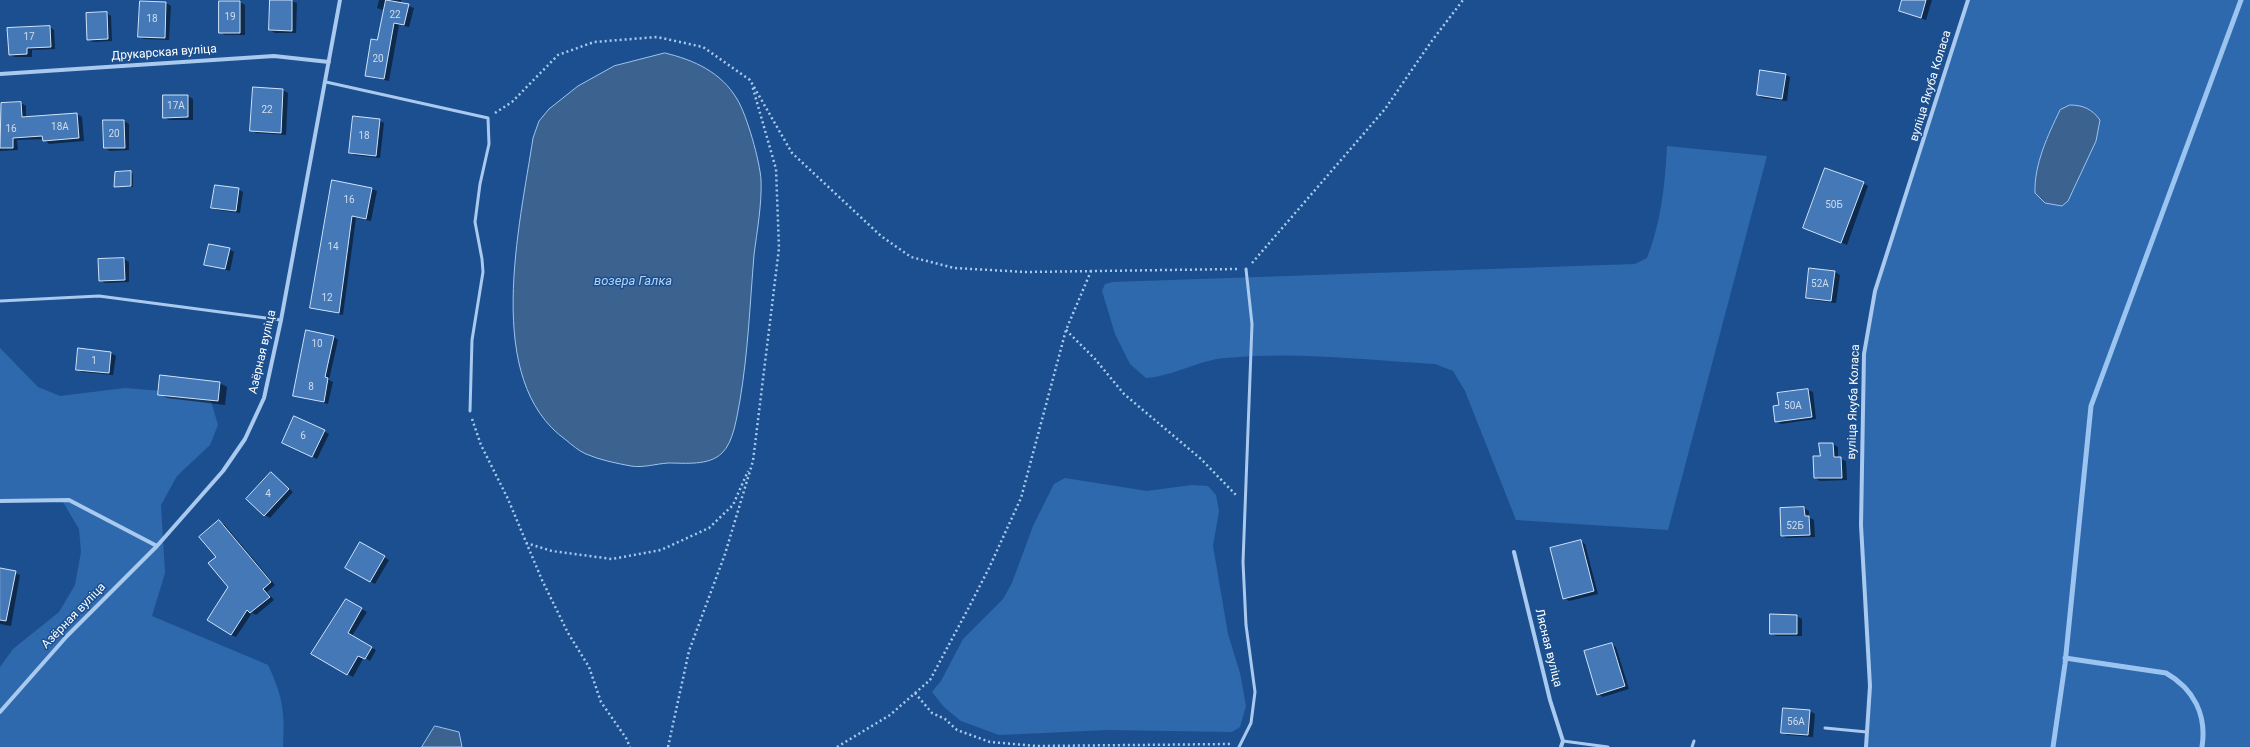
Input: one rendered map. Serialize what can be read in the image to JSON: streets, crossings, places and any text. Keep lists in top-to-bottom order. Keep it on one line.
{"streets":{"street":["Друкарская вуліца","вуліца Якуба Коласа","Азёрная вуліца","Лясная вуліца"]},"crossings":[["Друкарская вуліца","Азёрная вуліца"]],"water":["возера Галка"],"house_numbers":["22","19","18","17","20","17А","22","18А","16","20","18","16","50Б","14","52А","12","10","1","8","50А","6","4","52Б","56А"]}
